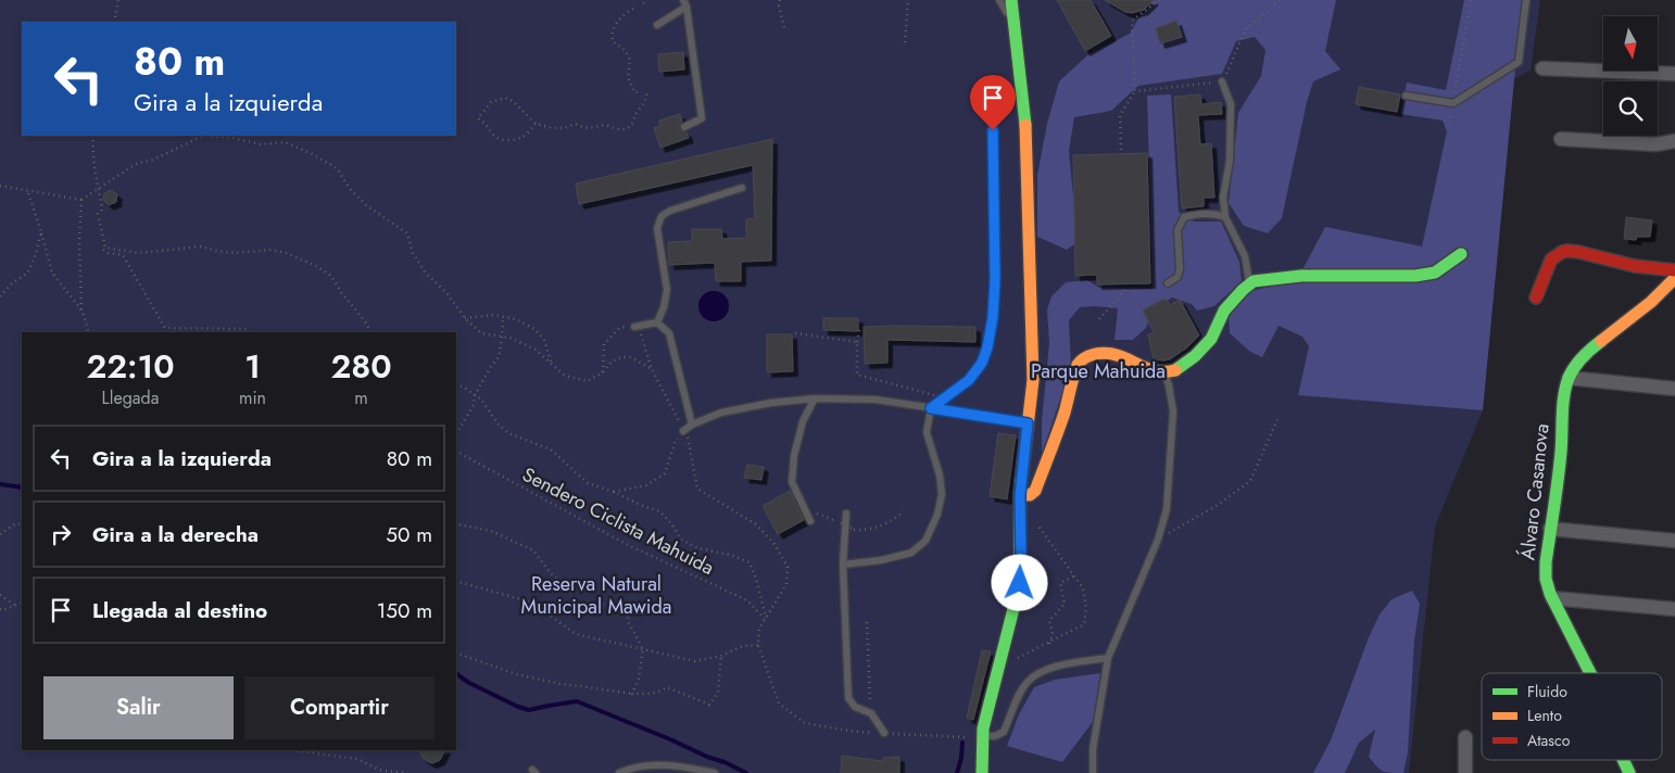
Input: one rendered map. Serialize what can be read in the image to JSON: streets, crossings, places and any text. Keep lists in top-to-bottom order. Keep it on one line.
{"streets":{"street":["Álvaro Casanova"],"path":["Sendero Ciclista Mahuida"]},"parks":["Parque Mahuida","Reserva Natural Municipal Mawida"],"legend":["Fluido","Lento","Atasco"],"north":"bottom","page":{"turn":["80 m","Gira a la izquierda"],"eta":["22:10","Llegada","1","min","280","m"],"list":[{"name":"Gira a la izquierda","value":"80 m"},{"name":"Gira a la derecha","value":"50 m"},{"name":"Llegada al destino","value":"150 m"}],"buttons":["Salir","Compartir"]}}
